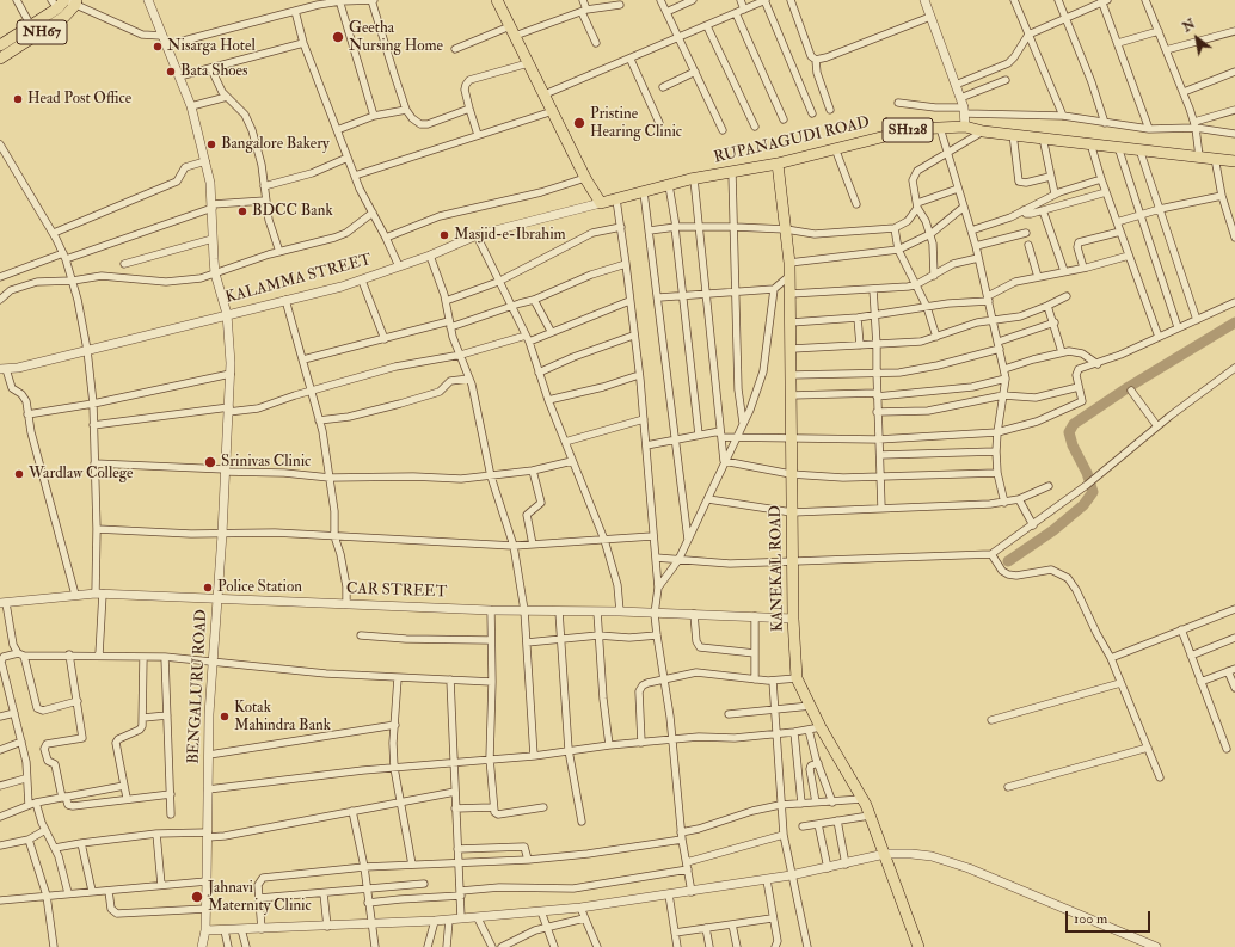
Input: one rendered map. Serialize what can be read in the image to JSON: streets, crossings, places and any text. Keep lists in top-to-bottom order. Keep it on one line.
{"streets":{"main road":["NH67","SH128","RUPANAGUDI ROAD","KANEKAL ROAD"],"street":["KALAMMA STREET","CAR STREET","BENGALURU ROAD"]},"crossings":[["RUPANAGUDI ROAD","KALAMMA STREET"],["RUPANAGUDI ROAD","KANEKAL ROAD"],["KALAMMA STREET","BENGALURU ROAD"],["KANEKAL ROAD","CAR STREET"],["CAR STREET","BENGALURU ROAD"]],"places":["Geetha Nursing Home","Nisarga Hotel","Bata Shoes","Head Post Office","Pristine Hearing Clinic","Bangalore Bakery","BDCC Bank","Masjid-e-Ibrahim","Srinivas Clinic","Wardlaw College","Police Station","Kotak Mahindra Bank","Jahnavi Maternity Clinic"],"scale_bar":"100 m","north":"top left"}
